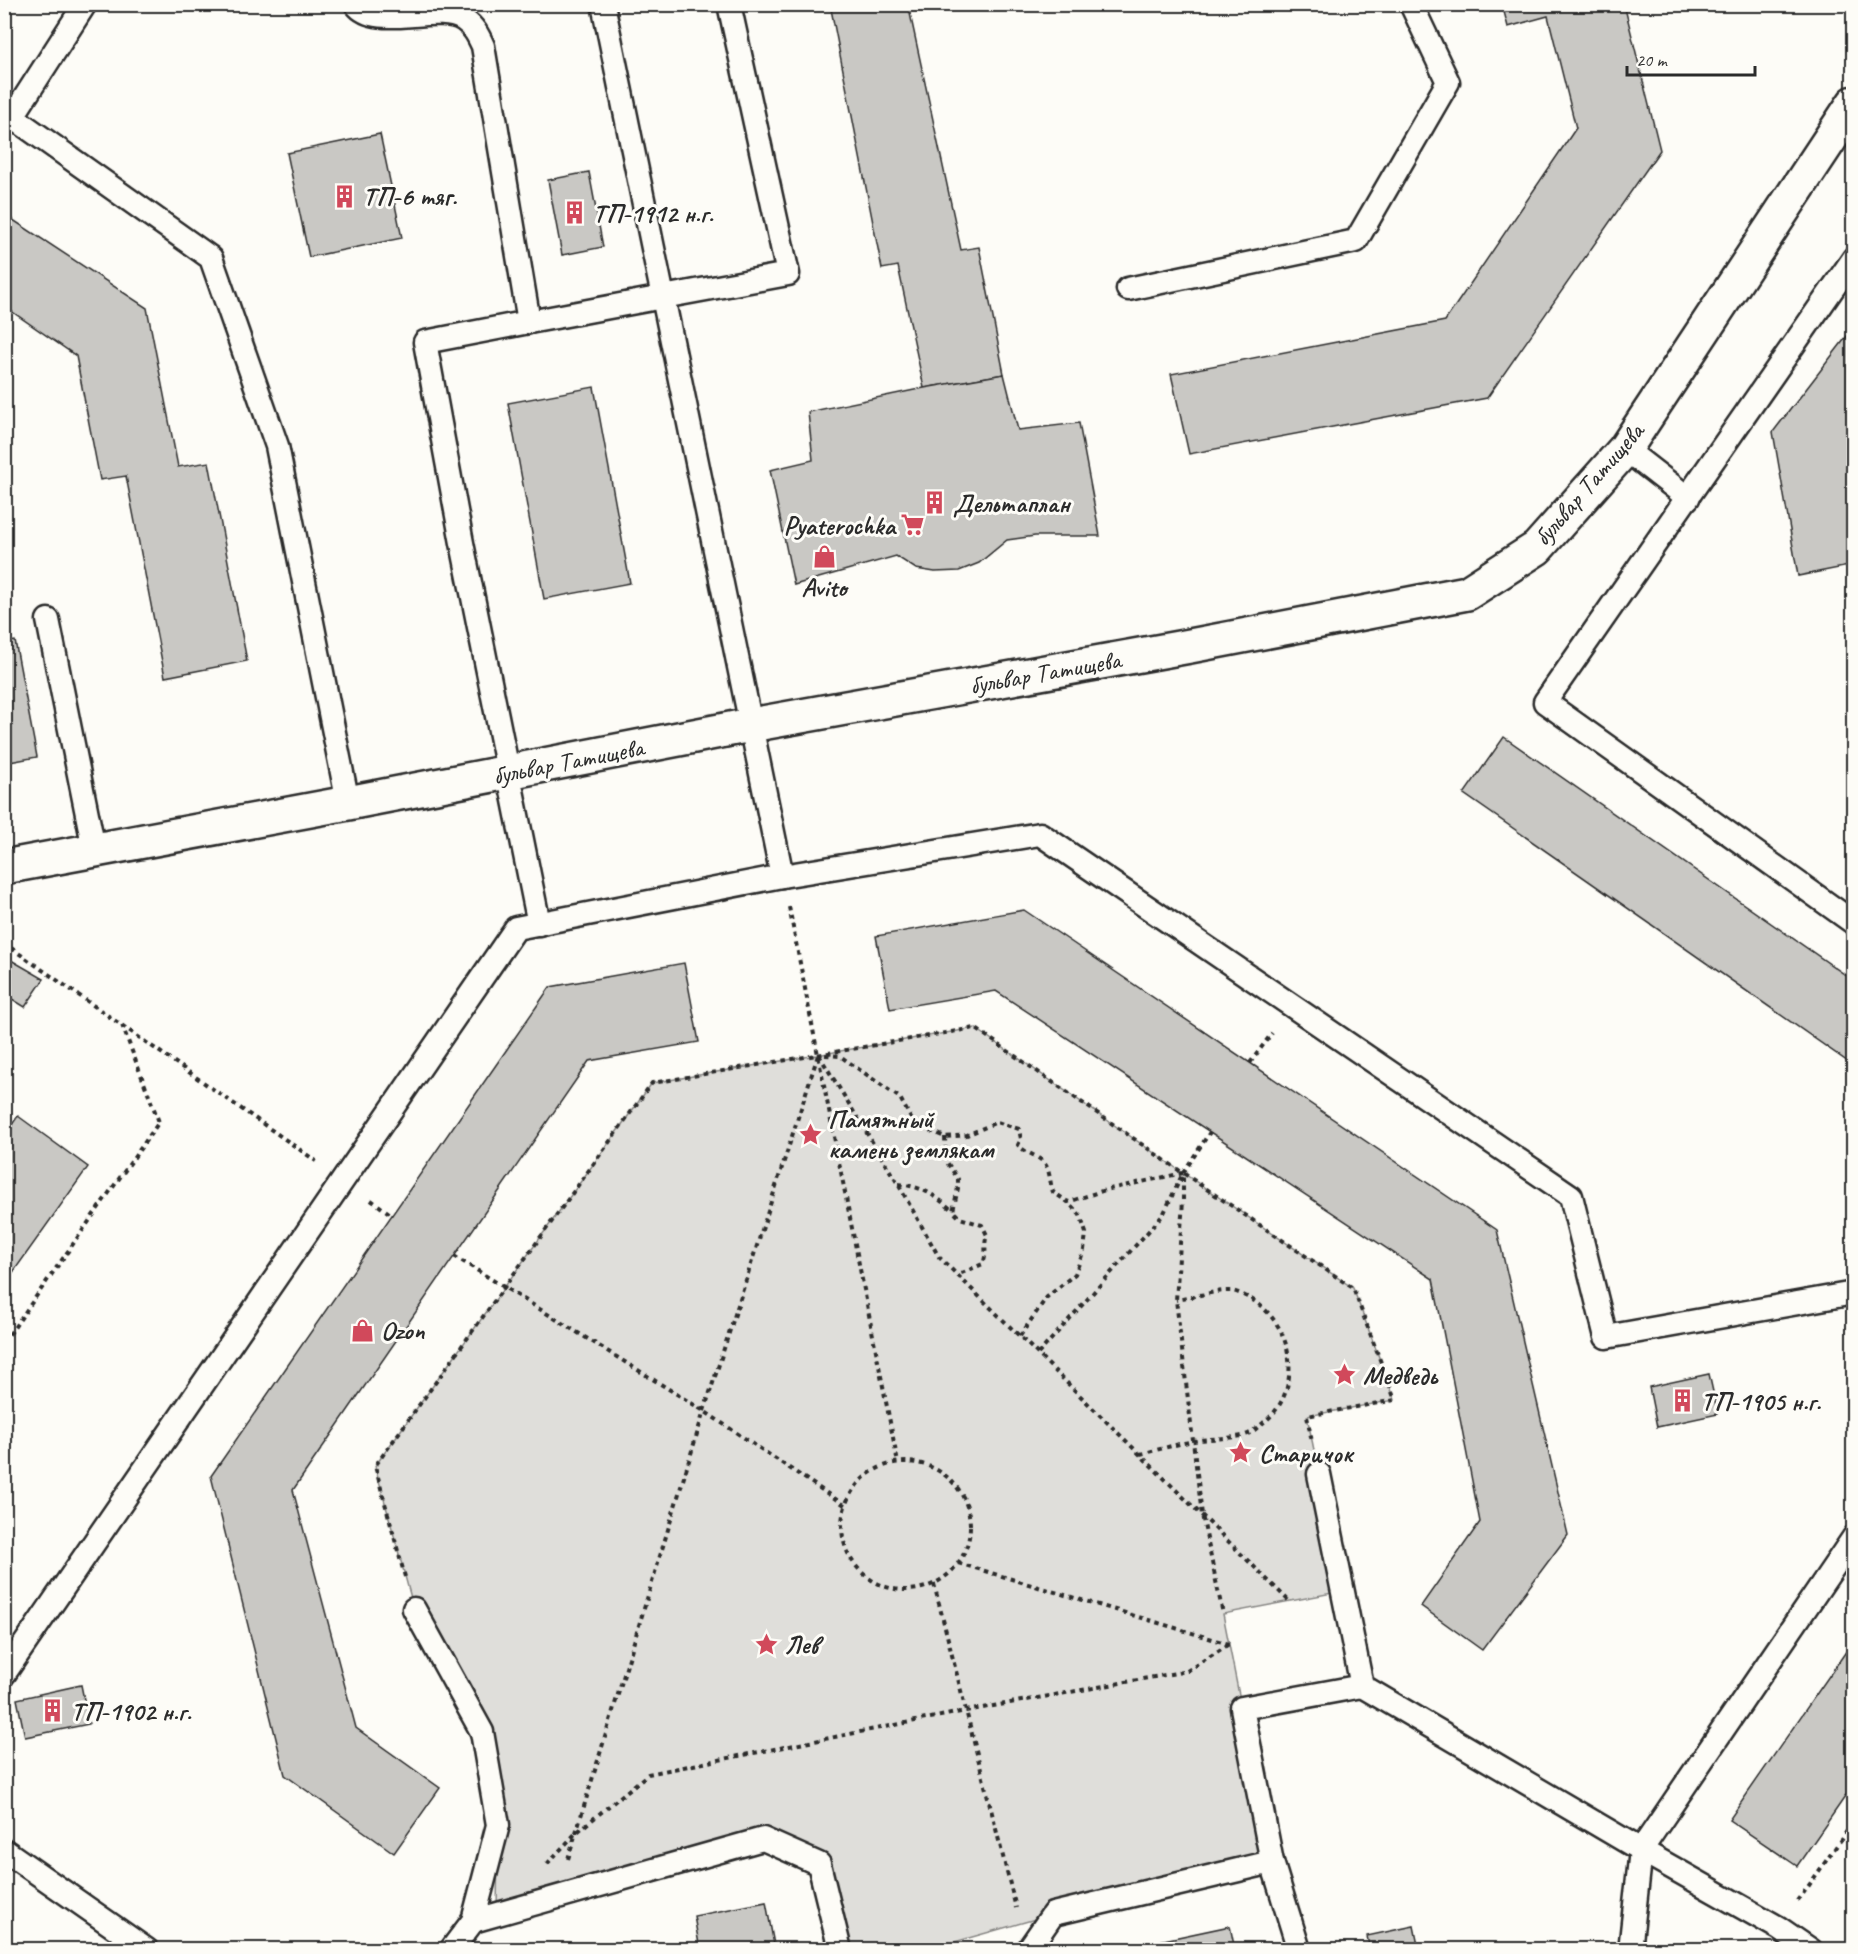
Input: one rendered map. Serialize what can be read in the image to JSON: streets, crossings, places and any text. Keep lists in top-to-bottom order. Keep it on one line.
{"streets":{"street":["бульвар Татищева"]},"places":{"building":["ТП-6 тяг.","ТП-1912 н.г.","Дельтаплан","ТП-1905 н.г.","ТП-1902 н.г."],"supermarket":["Pyaterochka"],"shop":["Avito","Ozon"],"place":["Памятный камень землякам","Медведь","Старичок","Лев"]},"scale_bar":"20 m"}
